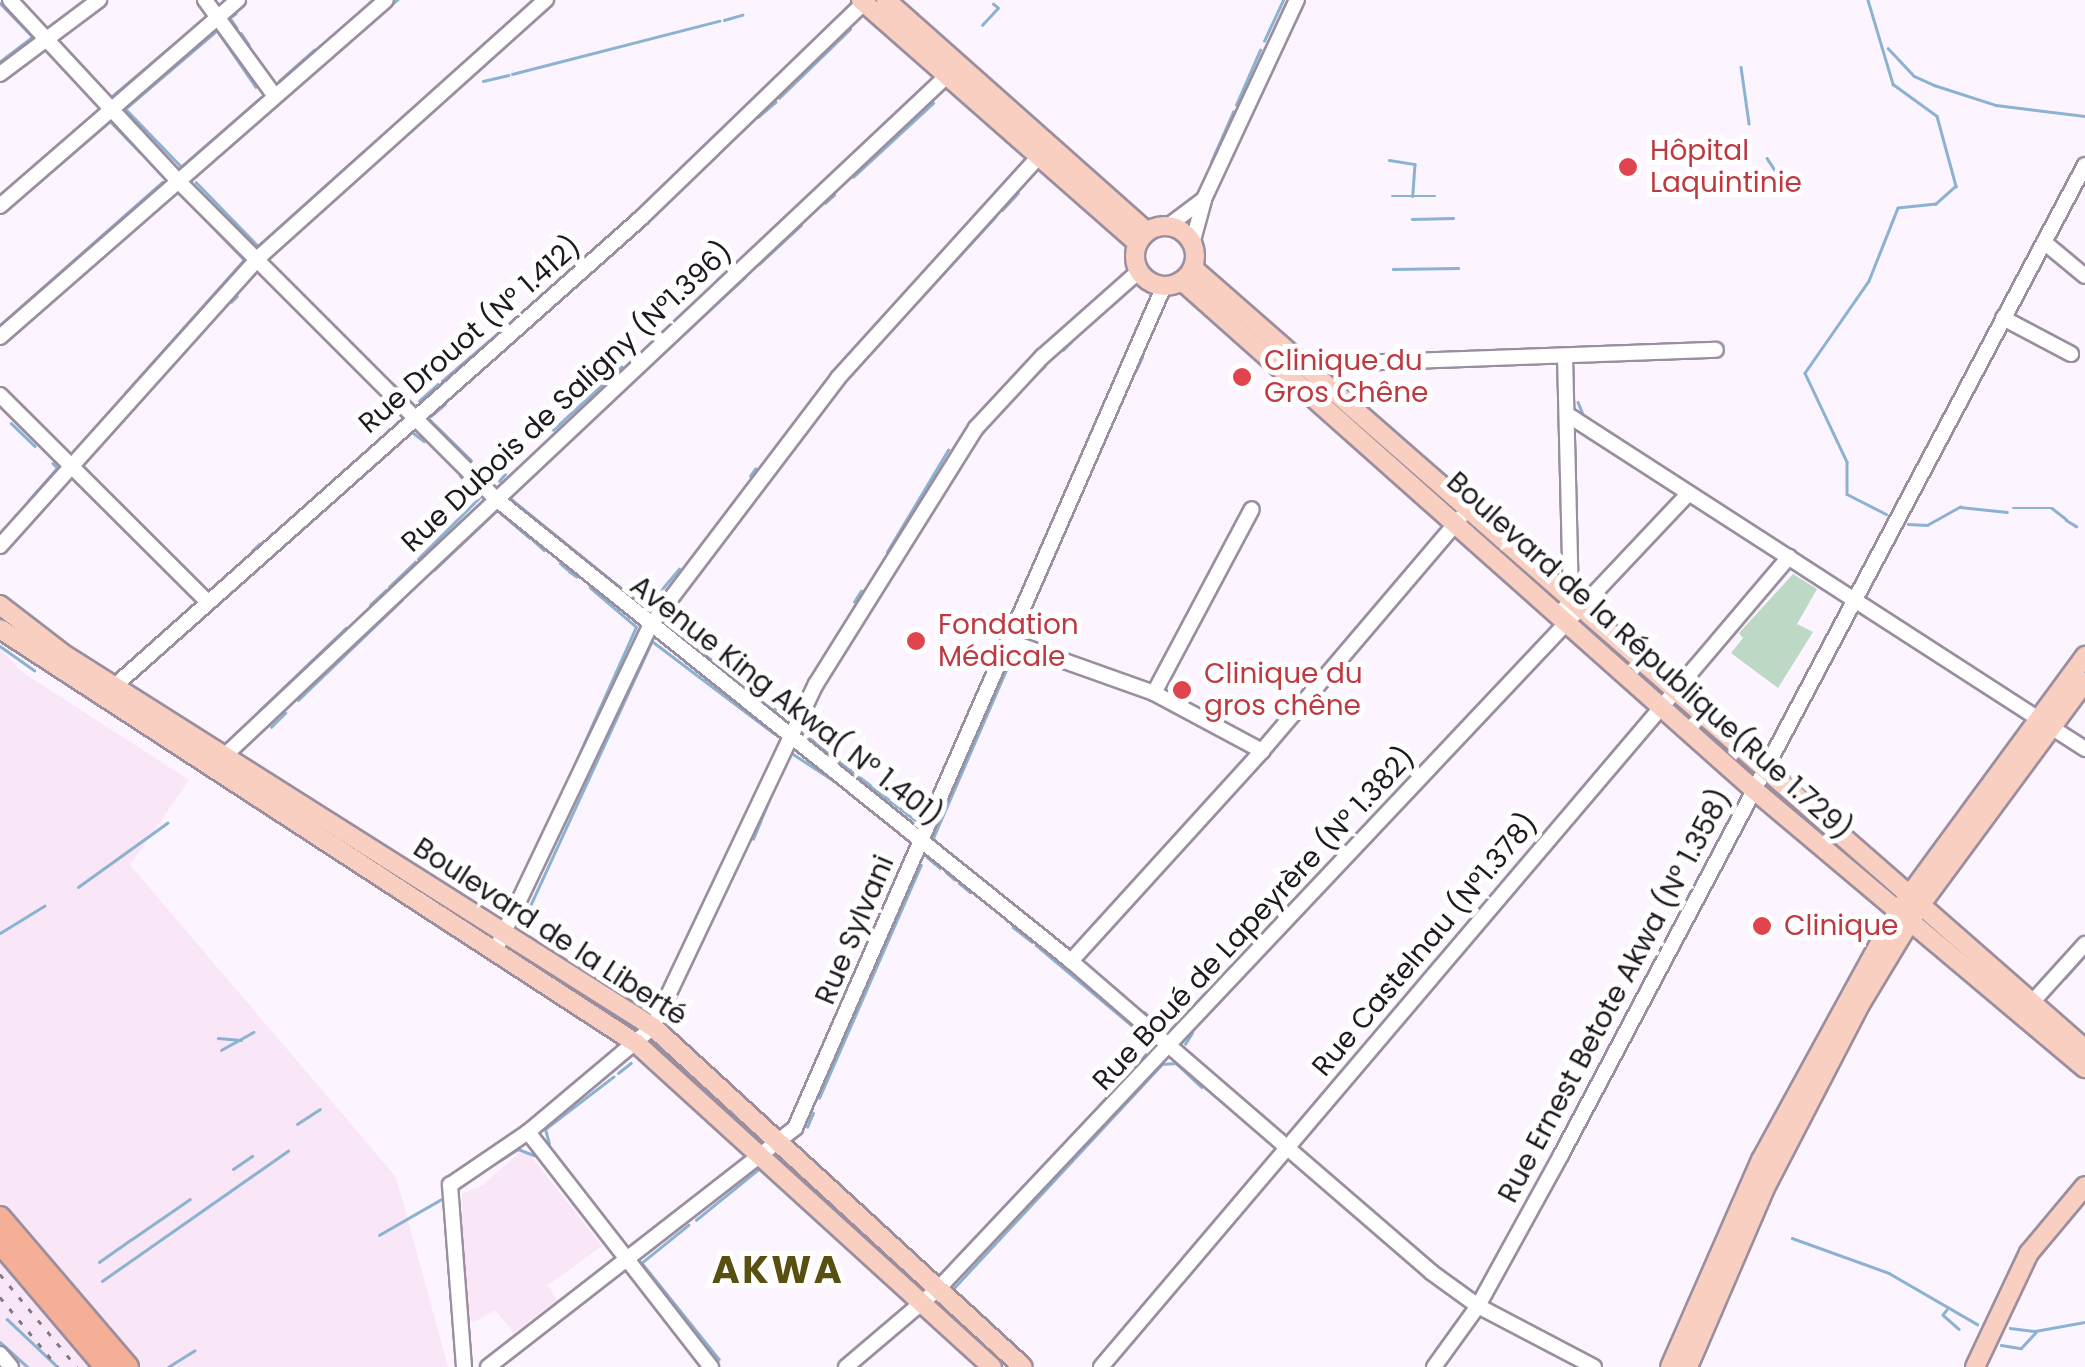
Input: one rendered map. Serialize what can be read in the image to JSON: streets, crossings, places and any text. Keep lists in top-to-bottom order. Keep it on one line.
{"streets":{"main road":["Boulevard de la République(Rue 1.729)","Boulevard de la Liberté"],"street":["Rue Drouot (N° 1.412)","Rue Dubois de Saligny (N°1.396)","Avenue King Akwa( N° 1.401)","Rue Boué de Lapeyrère (N° 1.382)","Rue Sylvani","Rue Castelnau (N°1.378)","Rue Ernest Betote Akwa (N° 1.358)"]},"crossings":[["Rue Drouot (N° 1.412)","Avenue King Akwa( N° 1.401)"],["Rue Drouot (N° 1.412)","Boulevard de la Liberté"],["Rue Dubois de Saligny (N°1.396)","Avenue King Akwa( N° 1.401)"],["Rue Dubois de Saligny (N°1.396)","Boulevard de la Liberté"],["Boulevard de la République(Rue 1.729)","Rue Boué de Lapeyrère (N° 1.382)"],["Boulevard de la République(Rue 1.729)","Rue Sylvani"],["Boulevard de la République(Rue 1.729)","Rue Castelnau (N°1.378)"],["Boulevard de la République(Rue 1.729)","Rue Ernest Betote Akwa (N° 1.358)"],["Avenue King Akwa( N° 1.401)","Rue Boué de Lapeyrère (N° 1.382)"],["Avenue King Akwa( N° 1.401)","Rue Sylvani"],["Avenue King Akwa( N° 1.401)","Rue Castelnau (N°1.378)"],["Avenue King Akwa( N° 1.401)","Rue Ernest Betote Akwa (N° 1.358)"],["Rue Boué de Lapeyrère (N° 1.382)","Boulevard de la Liberté"],["Rue Sylvani","Boulevard de la Liberté"]],"districts":["AKWA"],"places":["Hôpital Laquintinie","Clinique du Gros Chêne","Fondation Médicale","Clinique du gros chêne","Clinique"]}
